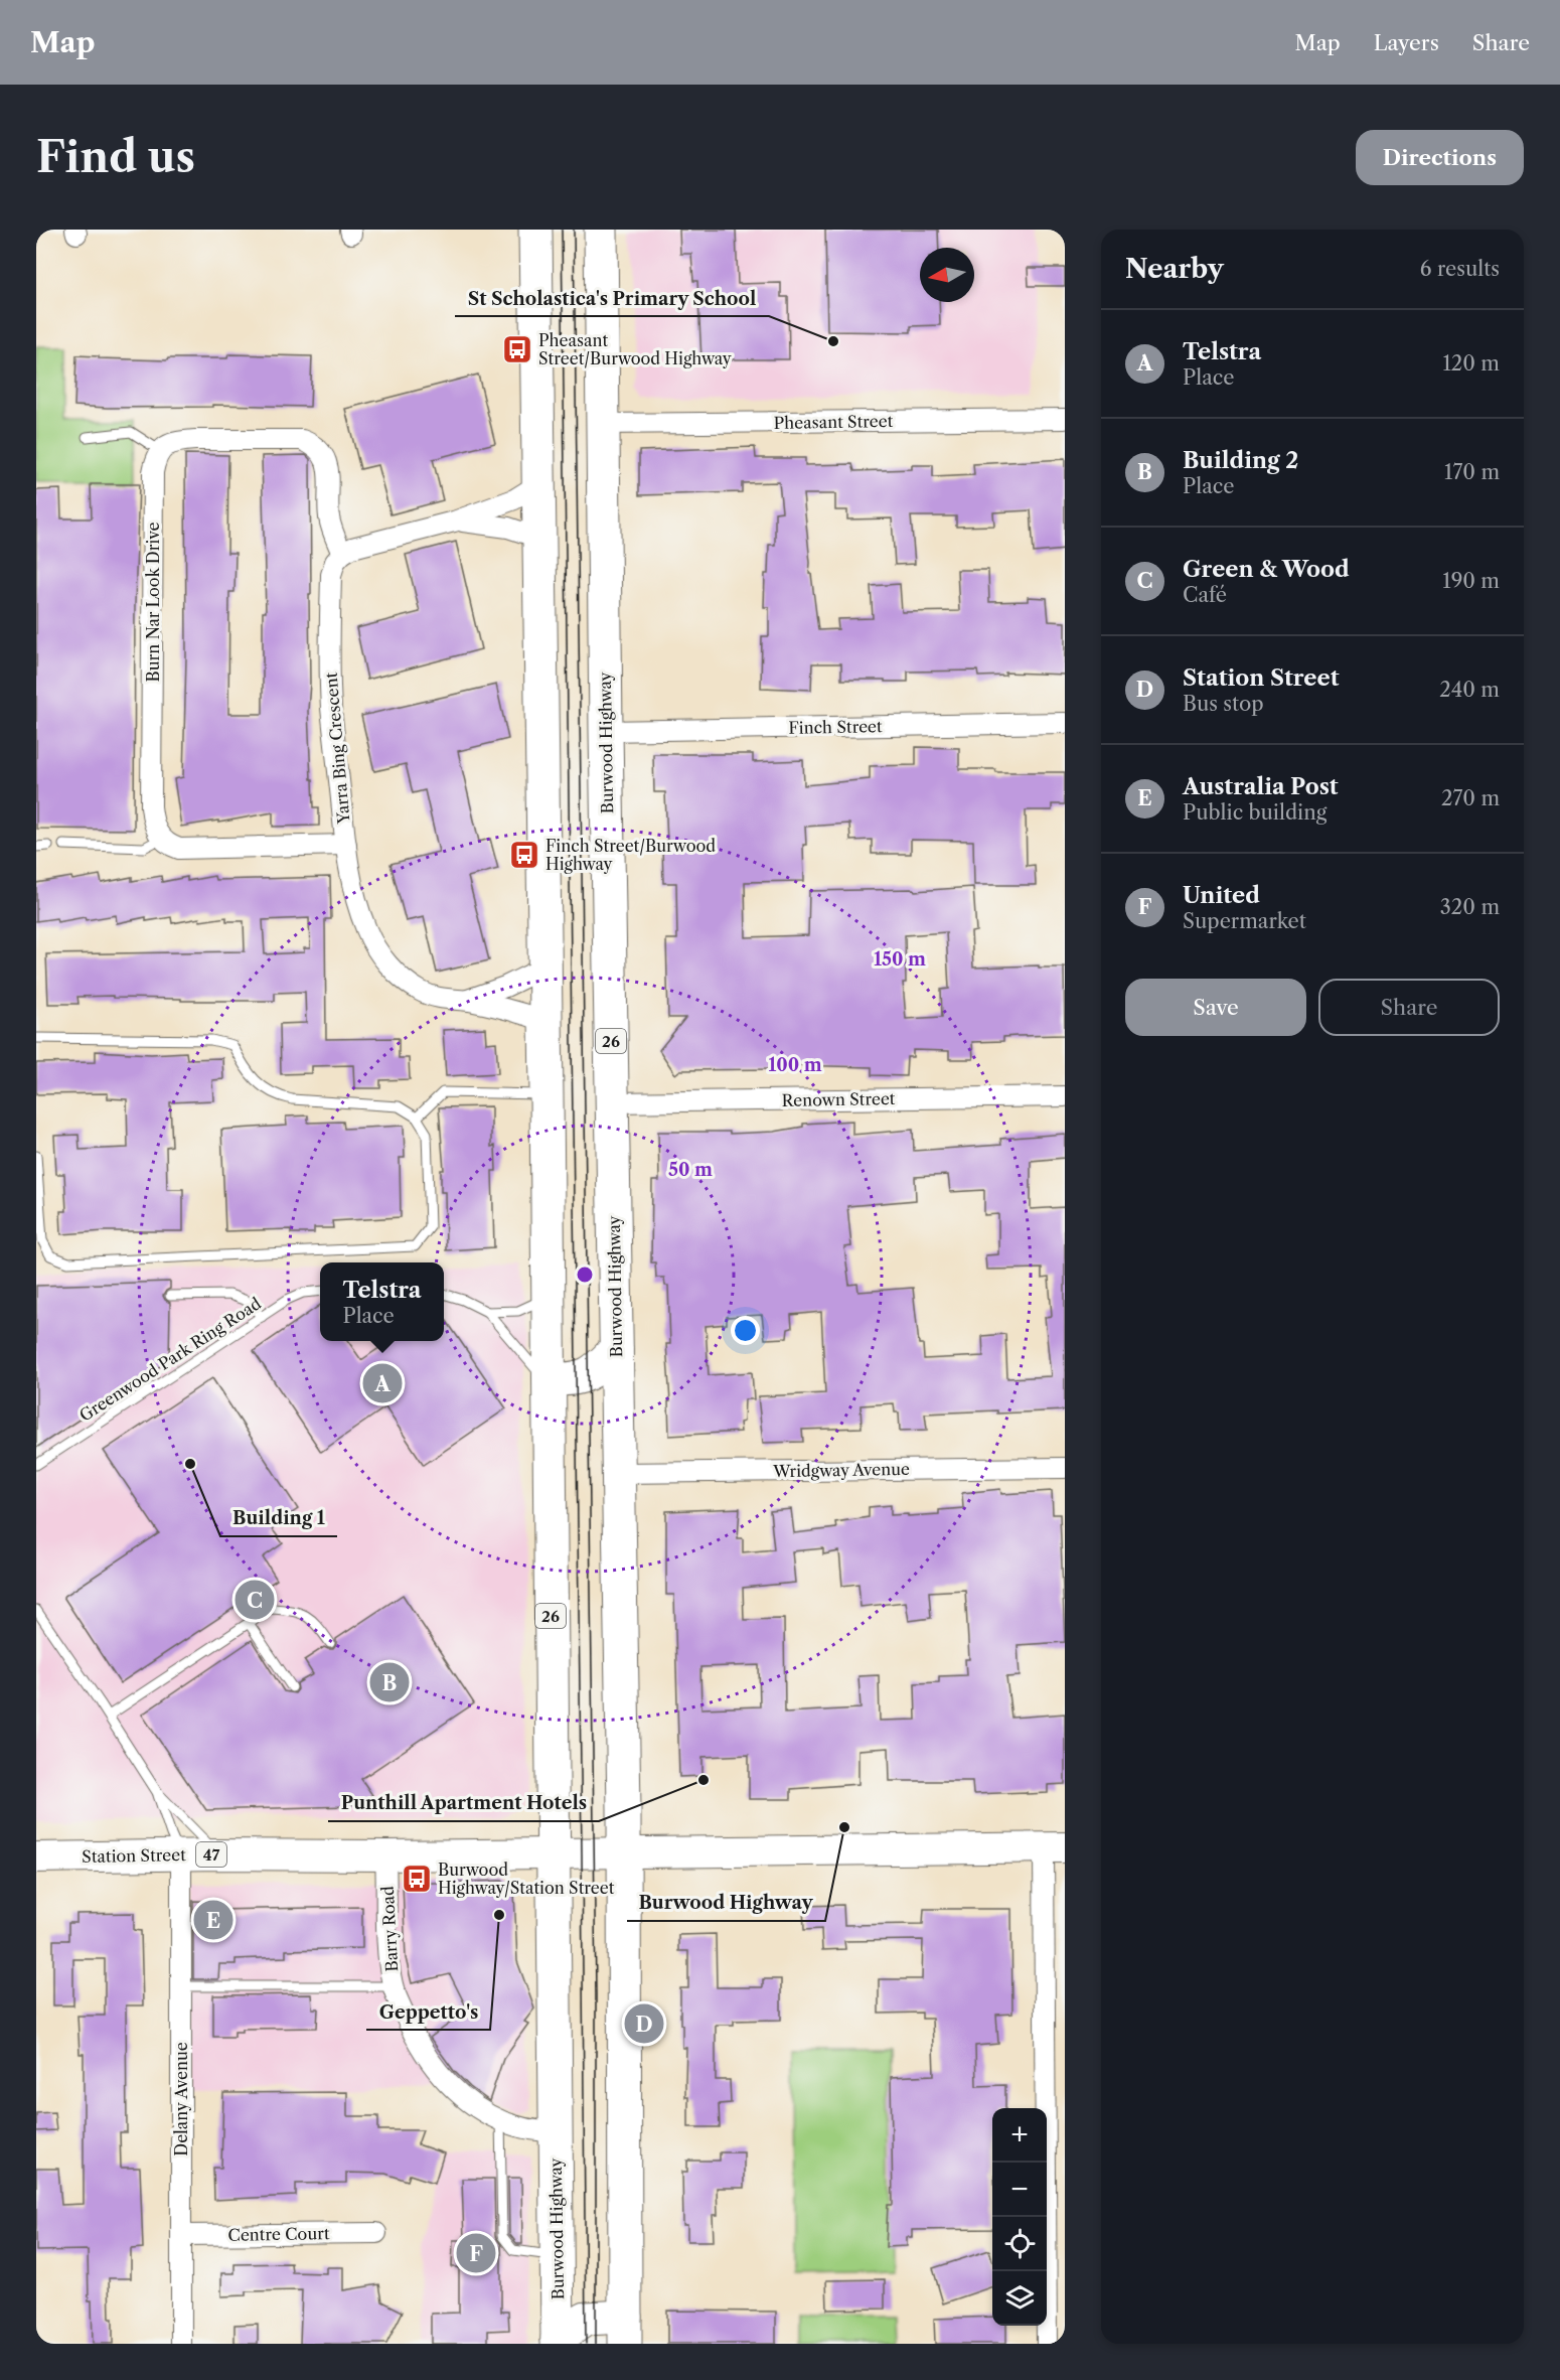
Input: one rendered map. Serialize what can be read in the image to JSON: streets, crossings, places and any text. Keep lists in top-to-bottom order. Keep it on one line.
{"streets":{"highway":["Burwood Highway","26"],"main road":["47","Station Street"],"street":["Pheasant Street","Burn Nar Look Drive","Finch Street","Yarra Bing Crescent","Renown Street","Wridgway Avenue","Barry Road","Delany Avenue","Centre Court"],"lane":["Greenwood Park Ring Road"]},"crossings":[["Pheasant Street","Burwood Highway"],["Finch Street","Burwood Highway"],["Burwood Highway","Yarra Bing Crescent"],["Burwood Highway","Renown Street"],["Burwood Highway","Wridgway Avenue"],["Burwood Highway","Station Street"],["Burwood Highway","Barry Road"],["Station Street","Barry Road"],["Station Street","Delany Avenue"],["Delany Avenue","Centre Court"]],"places":{"other":["St Scholastica's Primary School","Building 1","Punthill Apartment Hotels","Burwood Highway","Geppetto's"],"bus stop":["Pheasant Street/Burwood Highway","Finch Street/Burwood Highway","Burwood Highway/Station Street"]},"north":"left","page":{"header":"Map","nav":["Map","Layers","Share"],"buttons":["Directions",["Save","Share"]],"title":"Find us","heading":["Nearby","6 results"],"list":[{"mark":"A","name":"Telstra","note":"Place","value":"120 m"},{"mark":"B","name":"Building 2","note":"Place","value":"170 m"},{"mark":"C","name":"Green & Wood","note":"Café","value":"190 m"},{"mark":"D","name":"Station Street","note":"Bus stop","value":"240 m"},{"mark":"E","name":"Australia Post","note":"Public building","value":"270 m"},{"mark":"F","name":"United","note":"Supermarket","value":"320 m"}],"popup":["Telstra","Place"],"pins":["A","C","B","E","D","F"],"map_buttons":["+","−"]},"rings":["150 m","100 m","50 m"]}
